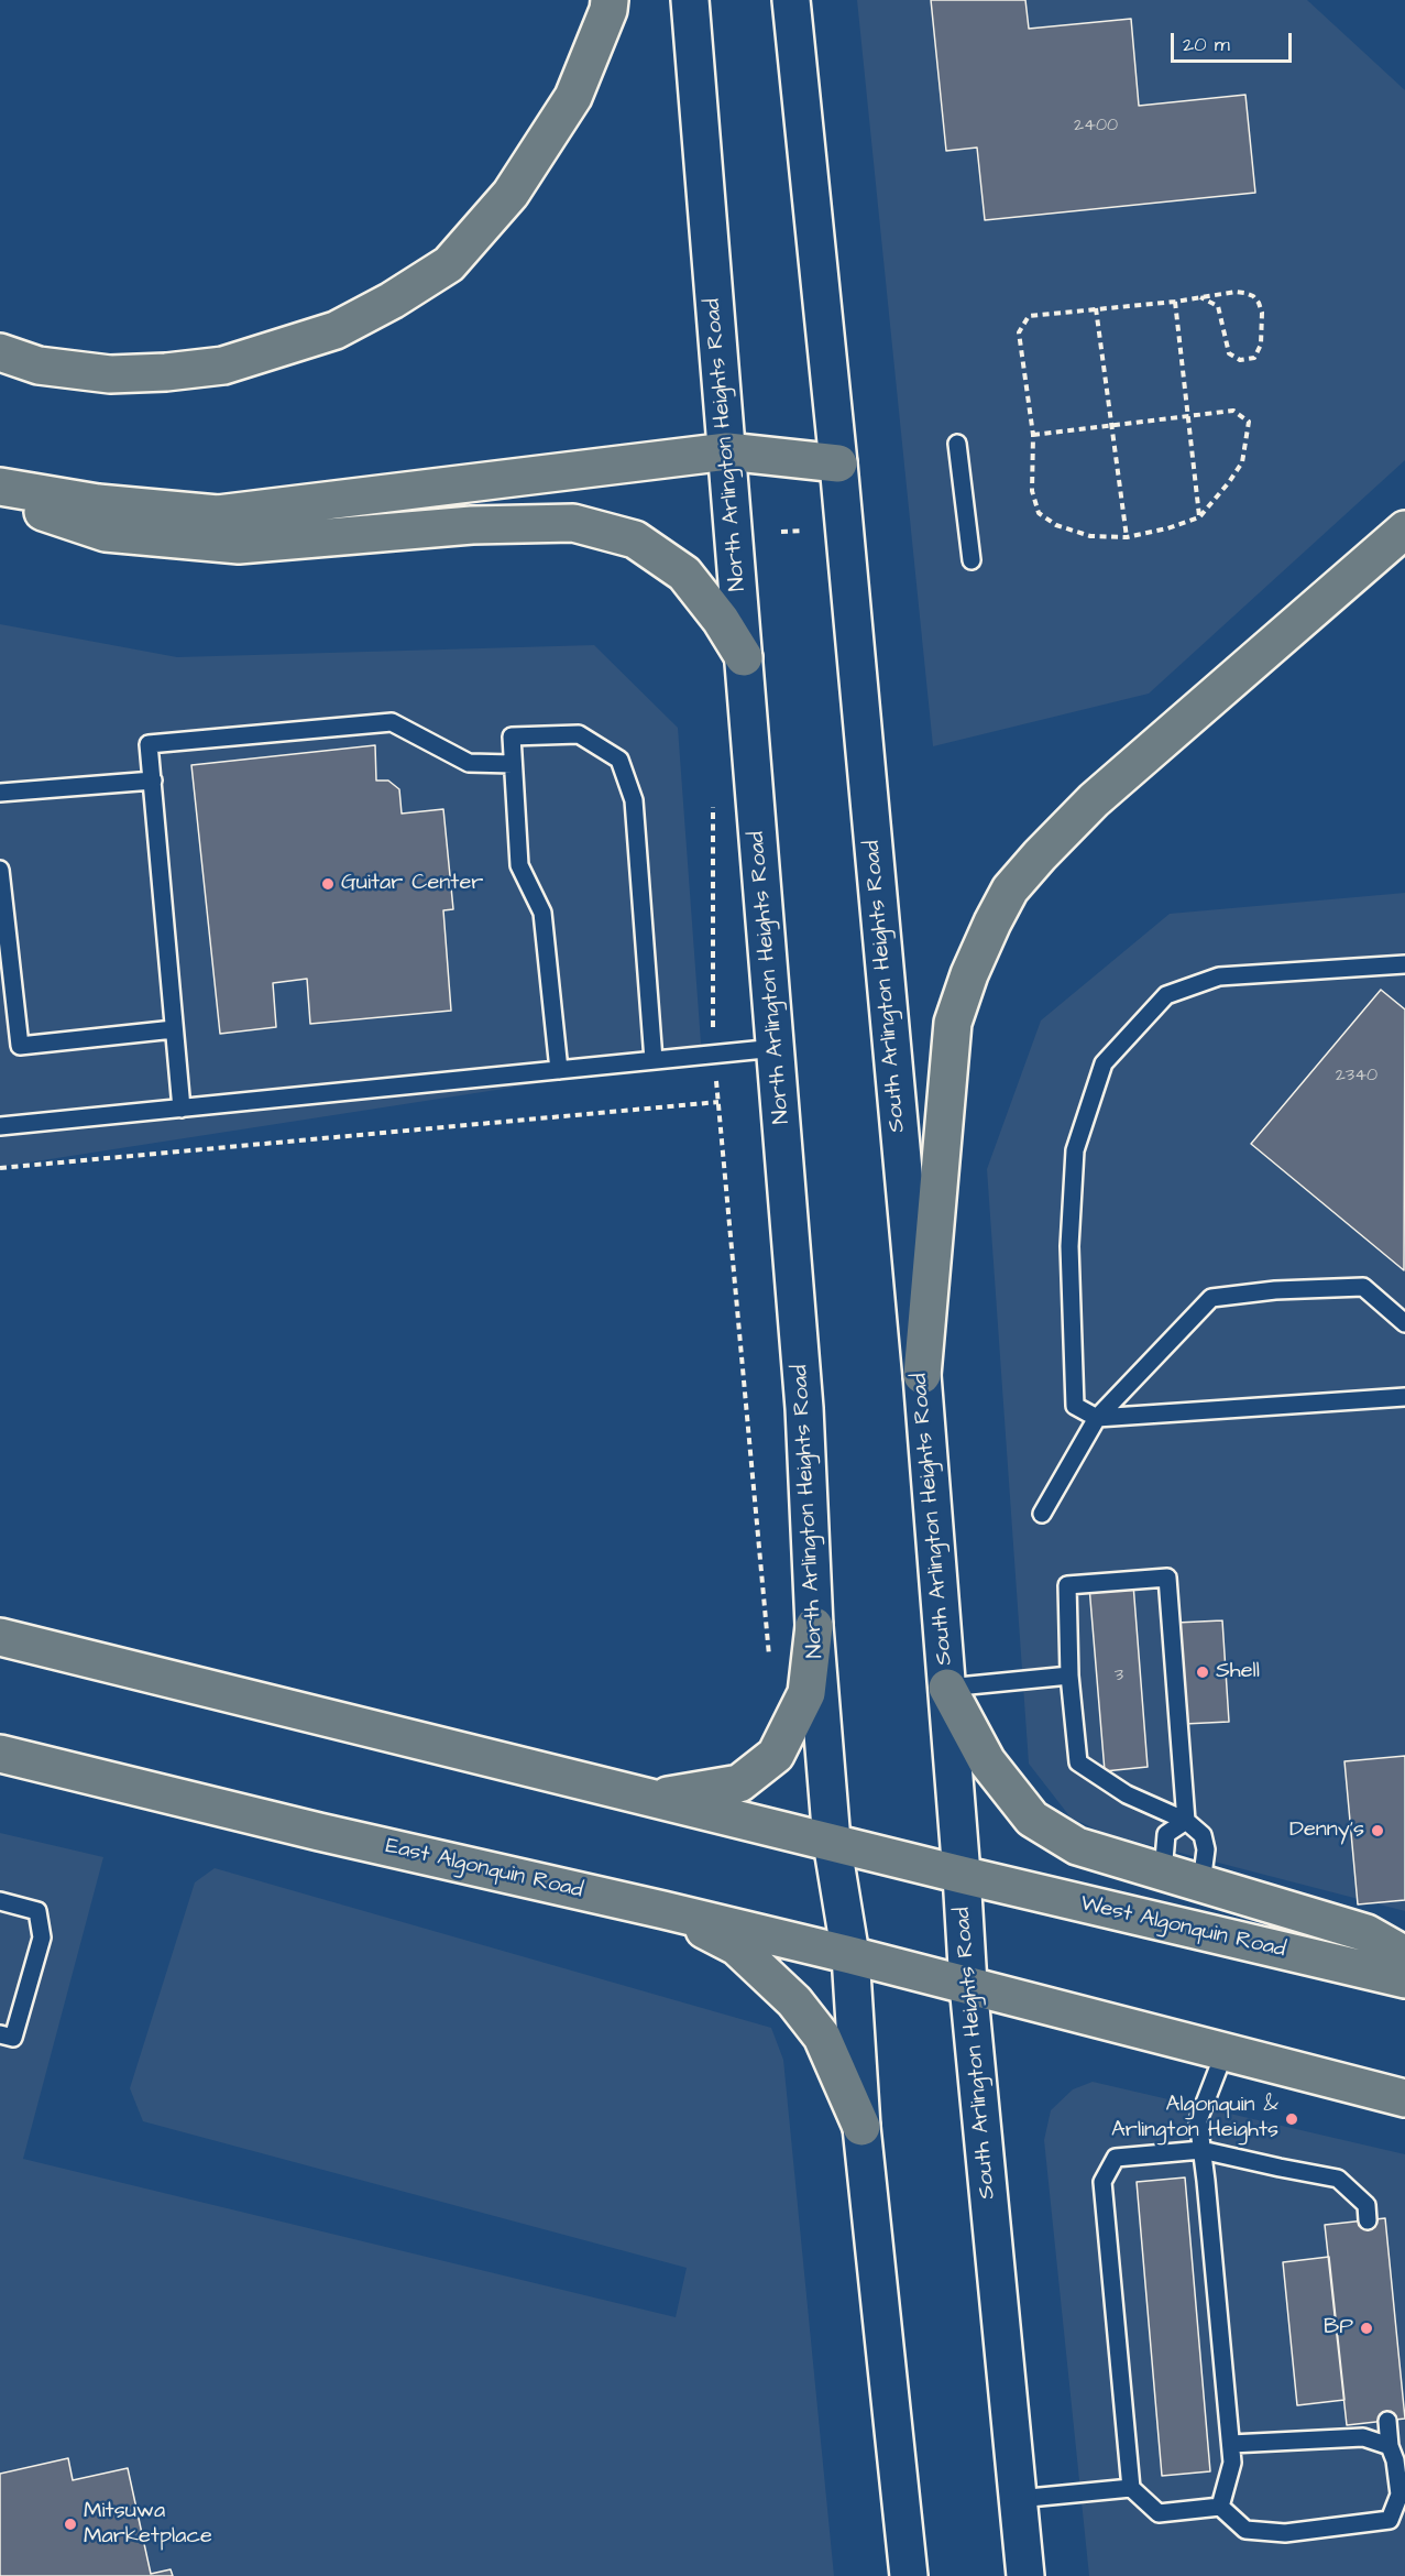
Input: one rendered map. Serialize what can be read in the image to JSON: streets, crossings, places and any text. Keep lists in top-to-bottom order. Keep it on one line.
{"streets":{"main road":["North Arlington Heights Road","South Arlington Heights Road","East Algonquin Road","West Algonquin Road"]},"crossings":[["North Arlington Heights Road","East Algonquin Road"],["South Arlington Heights Road","East Algonquin Road"],["South Arlington Heights Road","West Algonquin Road"]],"places":["Guitar Center","Shell","Denny's","Algonquin & Arlington Heights","BP","Mitsuwa Marketplace"],"house_numbers":["2400","2340","3"],"scale_bar":"20 m"}
